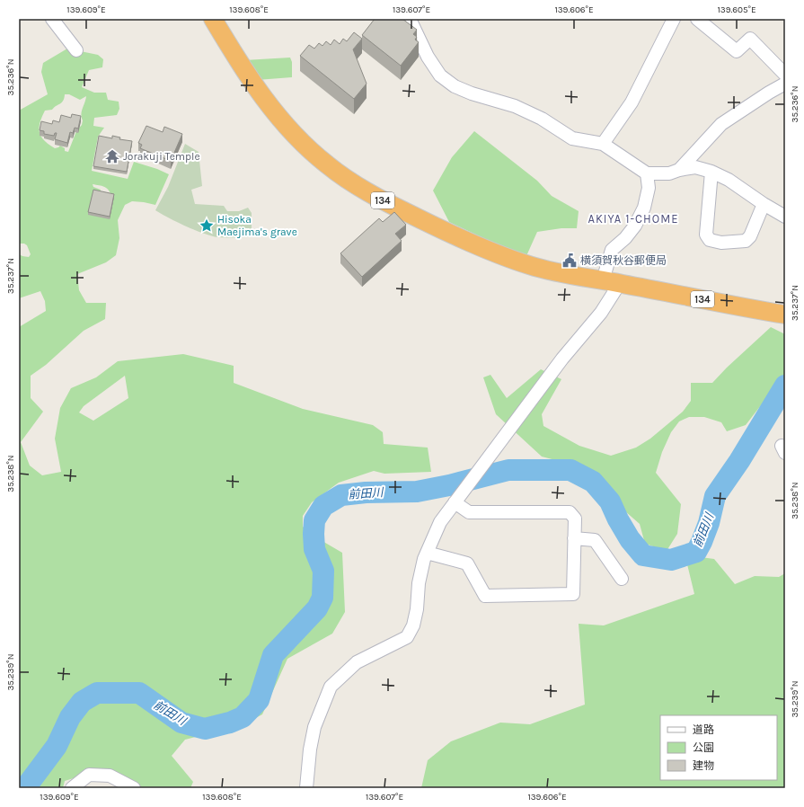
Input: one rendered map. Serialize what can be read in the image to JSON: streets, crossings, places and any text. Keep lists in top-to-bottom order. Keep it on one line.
{"streets":{"highway":["134"]},"districts":["AKIYA 1-CHOME"],"water":["前田川"],"places":{"temple":["Jorakuji Temple"],"place":["Hisoka Maejima's grave"],"public building":["横須賀秋谷郵便局"]},"legend":["道路","公園","建物"],"coordinates":["139.609°E","139.608°E","139.607°E","139.606°E","139.605°E","35.236°N","35.237°N","35.238°N","35.239°N"]}
